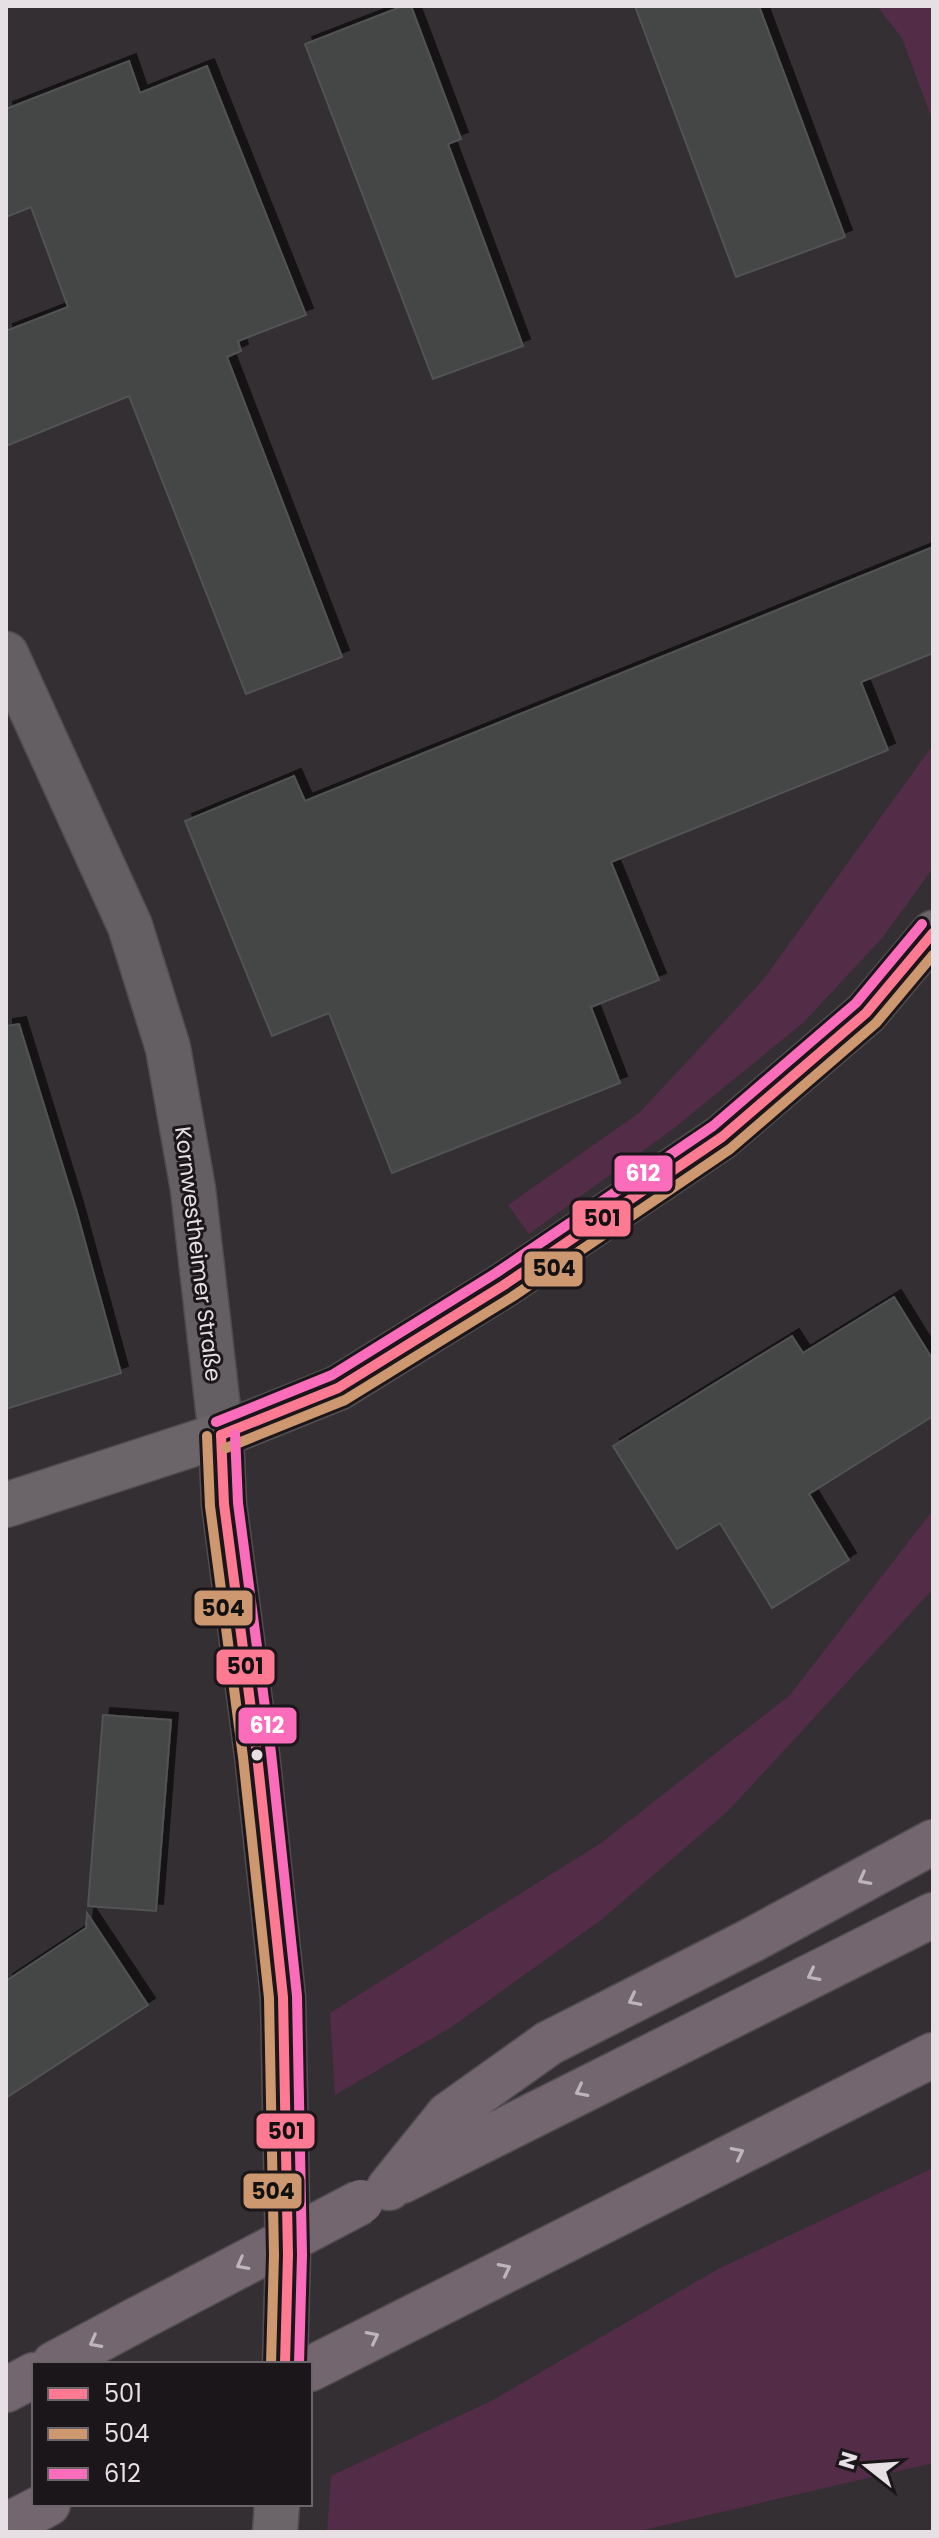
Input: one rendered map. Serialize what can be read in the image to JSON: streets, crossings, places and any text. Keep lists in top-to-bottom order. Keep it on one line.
{"streets":{"street":["Kornwestheimer Straße"]},"lines":["transit line 612","transit line 501","transit line 504"],"legend":["501","504","612"],"north":"left"}
